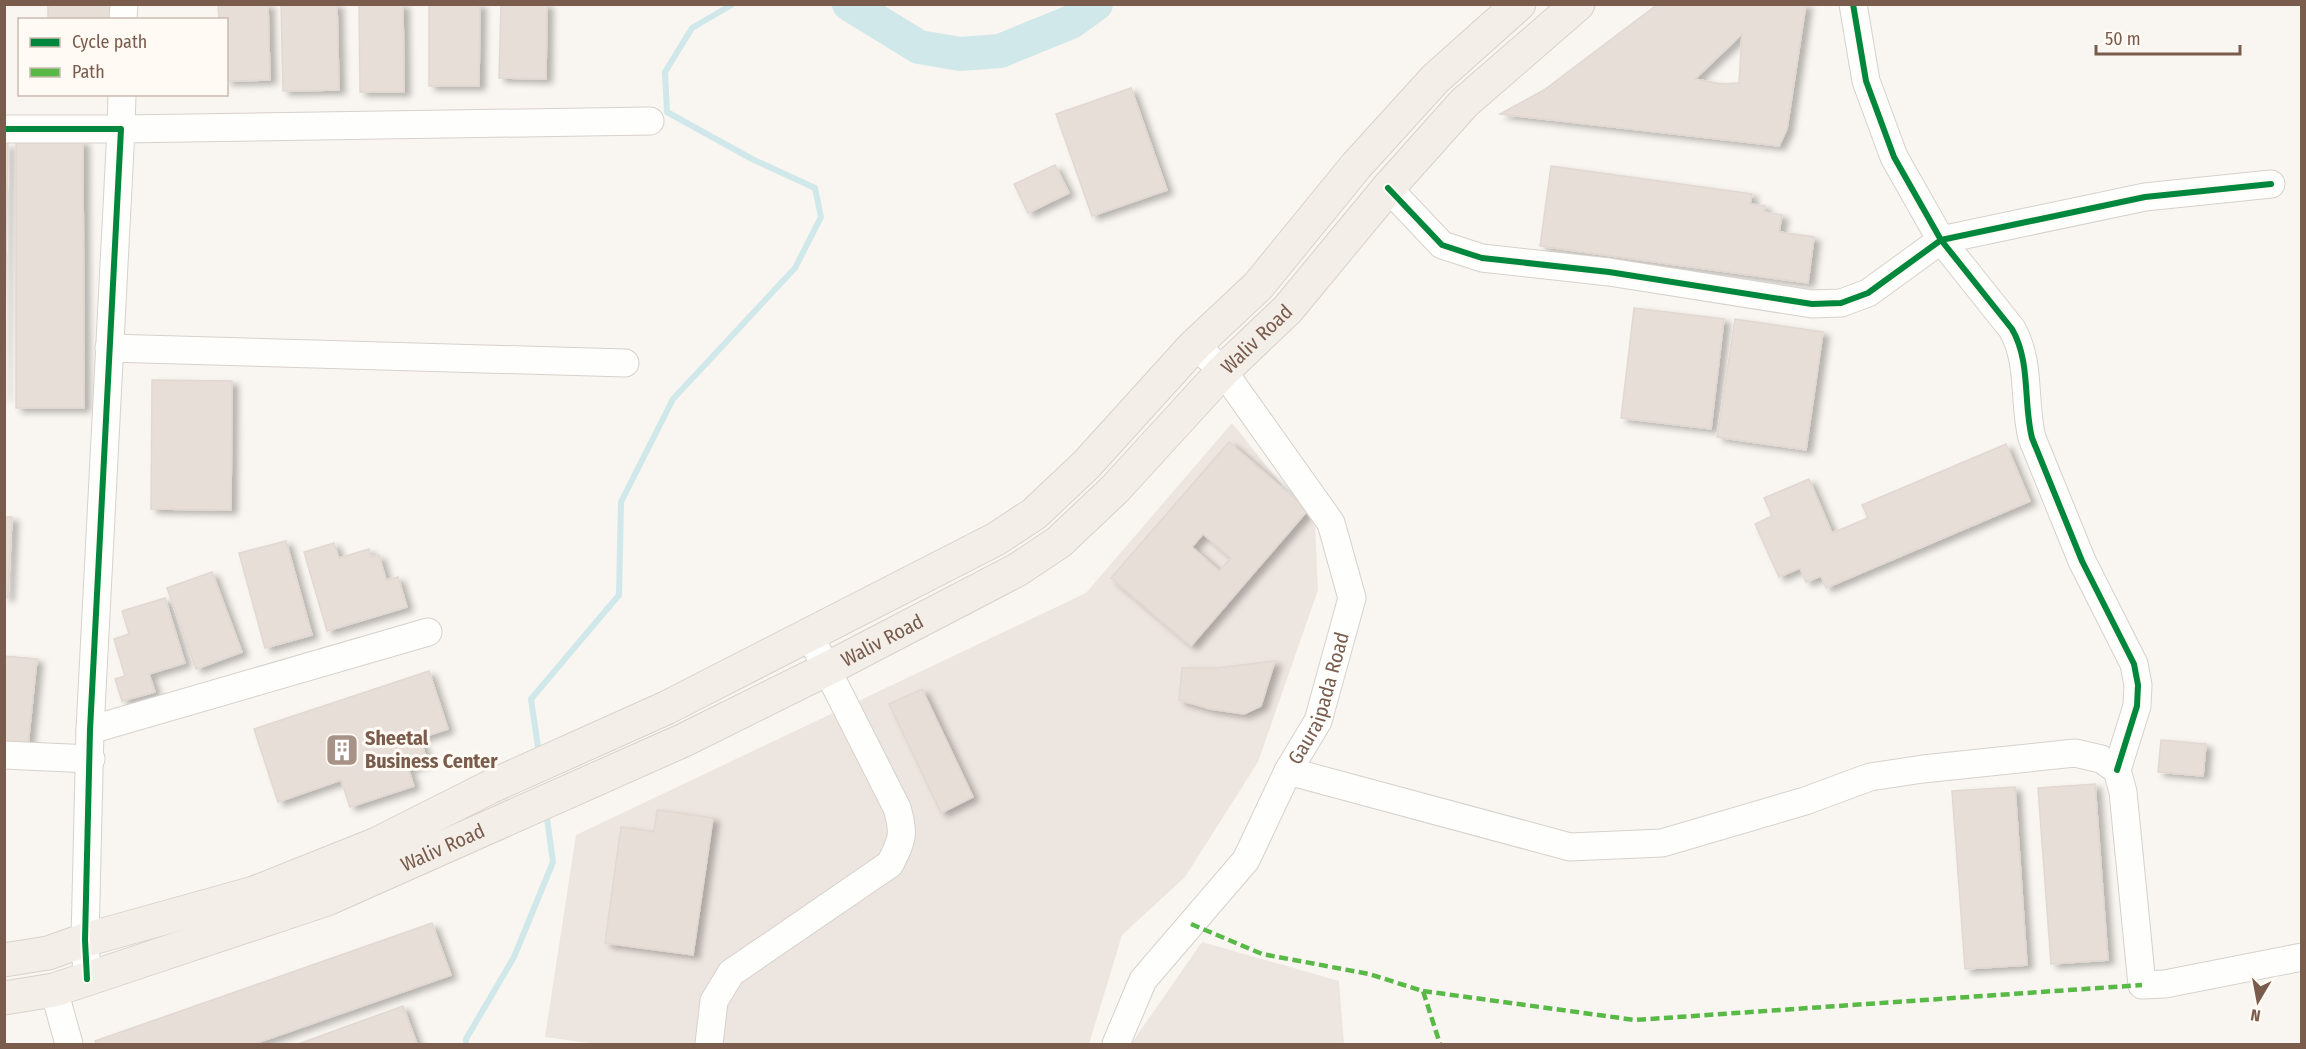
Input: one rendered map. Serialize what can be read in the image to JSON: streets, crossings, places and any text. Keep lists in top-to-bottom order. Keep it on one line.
{"streets":{"main road":["Waliv Road"],"street":["Gauraipada Road"]},"crossings":[["Waliv Road","Gauraipada Road"]],"places":{"building":["Sheetal Business Center"]},"legend":["Cycle path","Path"],"scale_bar":"50 m","north":"bottom"}
